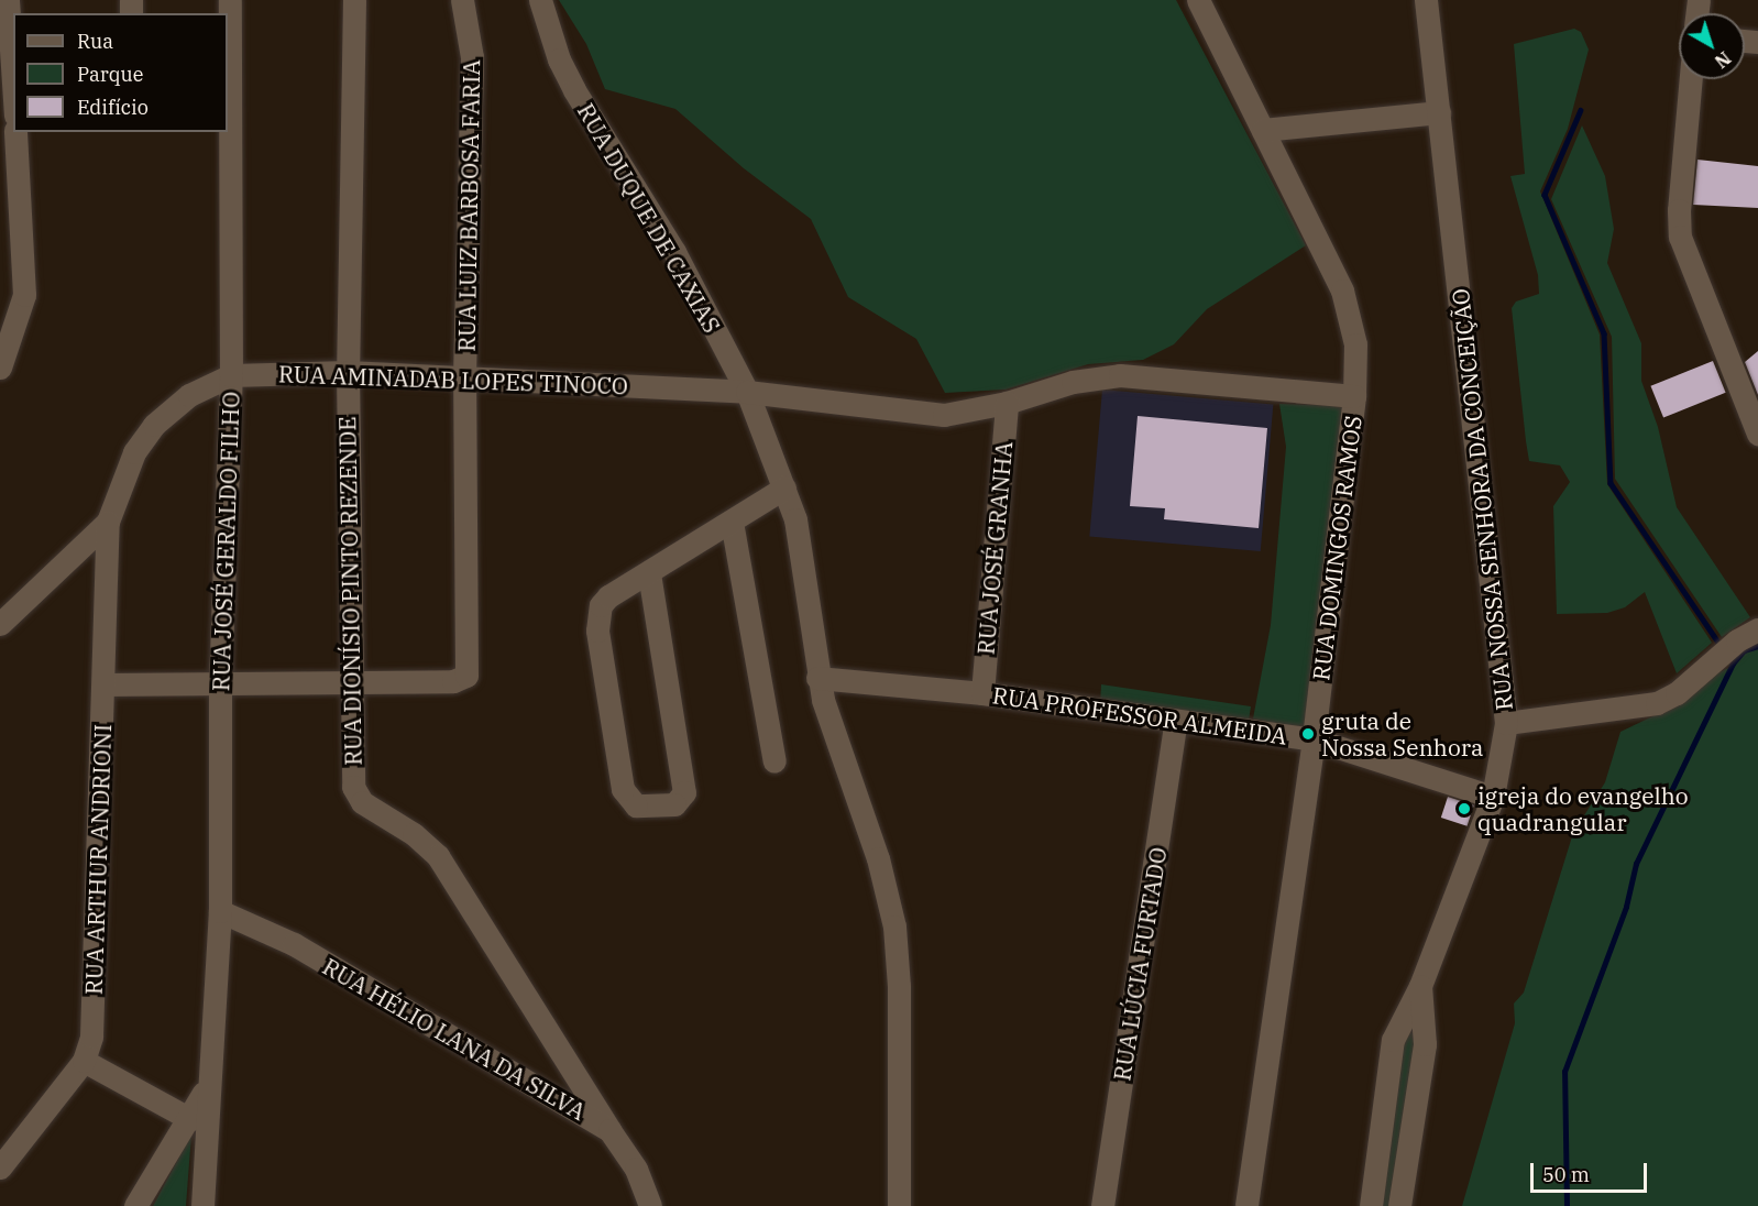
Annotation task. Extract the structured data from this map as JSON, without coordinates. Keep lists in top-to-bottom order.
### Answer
{
  "streets": {
    "street": [
      "RUA LUIZ BARBOSA FARIA",
      "RUA DUQUE DE CAXIAS",
      "RUA AMINADAB LOPES TINOCO",
      "RUA NOSSA SENHORA DA CONCEIÇÃO",
      "RUA JOSÉ GERALDO FILHO",
      "RUA JOSÉ GRANHA",
      "RUA DOMINGOS RAMOS",
      "RUA DIONÍSIO PINTO REZENDE",
      "RUA PROFESSOR ALMEIDA",
      "RUA ARTHUR ANDRIONI",
      "RUA LÚCIA FURTADO",
      "RUA HÉLIO LANA DA SILVA"
    ]
  },
  "crossings": [
    ["RUA LUIZ BARBOSA FARIA", "RUA AMINADAB LOPES TINOCO"],
    ["RUA LUIZ BARBOSA FARIA", "RUA DIONÍSIO PINTO REZENDE"],
    ["RUA DUQUE DE CAXIAS", "RUA AMINADAB LOPES TINOCO"],
    ["RUA DUQUE DE CAXIAS", "RUA PROFESSOR ALMEIDA"],
    ["RUA AMINADAB LOPES TINOCO", "RUA JOSÉ GERALDO FILHO"],
    ["RUA AMINADAB LOPES TINOCO", "RUA JOSÉ GRANHA"],
    ["RUA AMINADAB LOPES TINOCO", "RUA DOMINGOS RAMOS"],
    ["RUA AMINADAB LOPES TINOCO", "RUA DIONÍSIO PINTO REZENDE"],
    ["RUA AMINADAB LOPES TINOCO", "RUA ARTHUR ANDRIONI"],
    ["RUA NOSSA SENHORA DA CONCEIÇÃO", "RUA PROFESSOR ALMEIDA"],
    ["RUA JOSÉ GERALDO FILHO", "RUA HÉLIO LANA DA SILVA"],
    ["RUA JOSÉ GRANHA", "RUA PROFESSOR ALMEIDA"],
    ["RUA DOMINGOS RAMOS", "RUA PROFESSOR ALMEIDA"],
    ["RUA DIONÍSIO PINTO REZENDE", "RUA HÉLIO LANA DA SILVA"],
    ["RUA PROFESSOR ALMEIDA", "RUA LÚCIA FURTADO"]
  ],
  "places": ["gruta de Nossa Senhora", "igreja do evangelho quadrangular"],
  "legend": ["Rua", "Parque", "Edifício"],
  "scale_bar": "50 m",
  "north": "bottom right"
}
